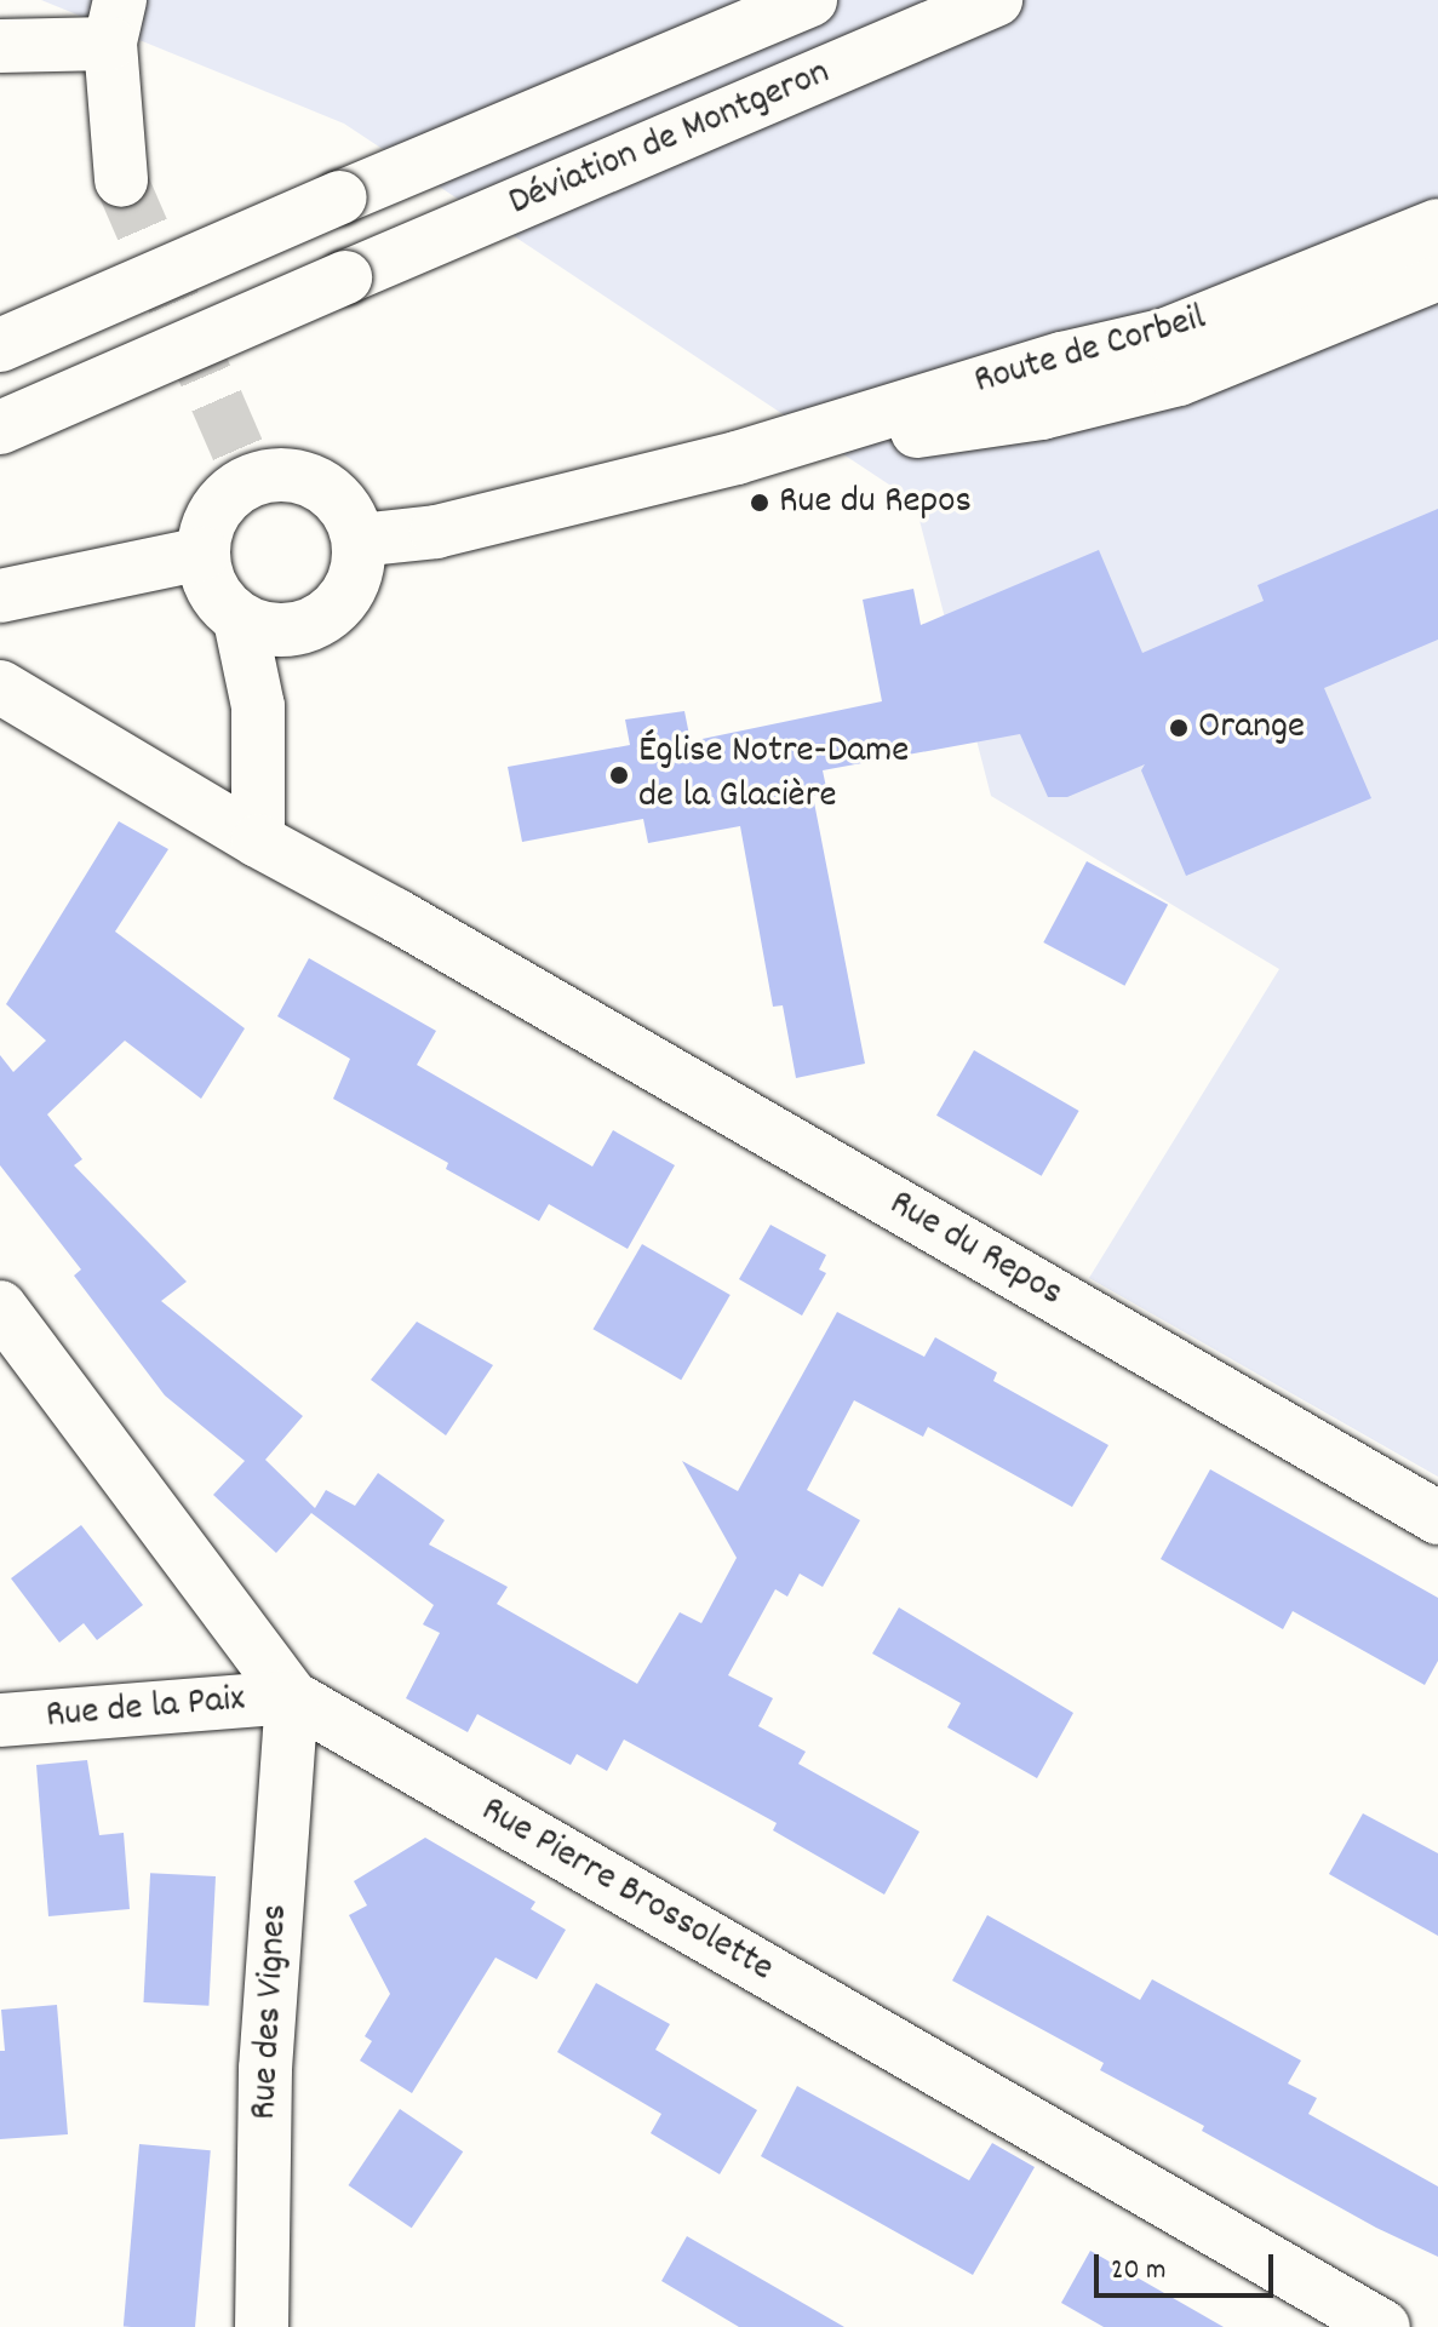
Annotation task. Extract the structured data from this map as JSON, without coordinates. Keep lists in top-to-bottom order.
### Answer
{
  "streets": {
    "street": [
      "Déviation de Montgeron",
      "Route de Corbeil",
      "Rue du Repos",
      "Rue de la Paix",
      "Rue Pierre Brossolette",
      "Rue des Vignes"
    ]
  },
  "crossings": [
    ["Rue de la Paix", "Rue Pierre Brossolette"],
    ["Rue de la Paix", "Rue des Vignes"],
    ["Rue Pierre Brossolette", "Rue des Vignes"]
  ],
  "places": ["Rue du Repos", "Orange", "Église Notre-Dame de la Glacière"],
  "scale_bar": "20 m"
}
